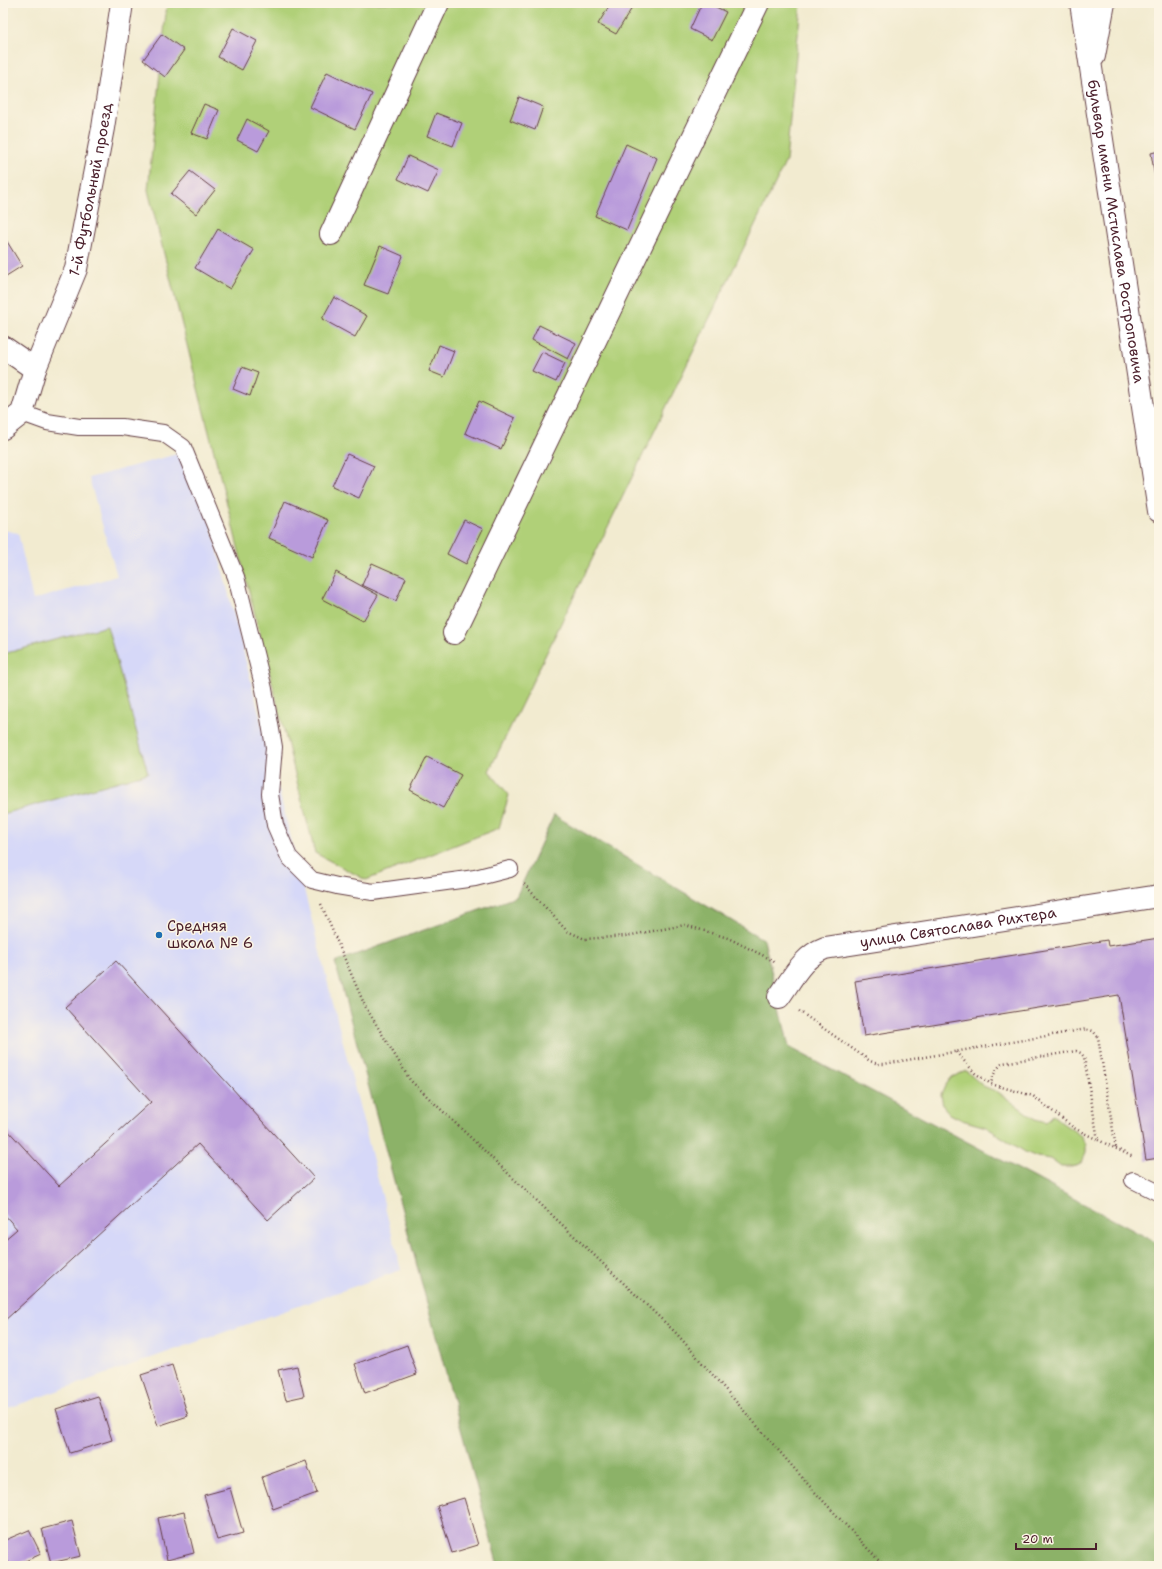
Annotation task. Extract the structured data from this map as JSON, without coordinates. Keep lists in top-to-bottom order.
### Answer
{
  "streets": {
    "street": ["1-й Футбольный проезд", "бульвар имени Мстислава Ростроповича", "улица Святослава Рихтера"]
  },
  "places": ["Средняя школа № 6"],
  "scale_bar": "20 m"
}
